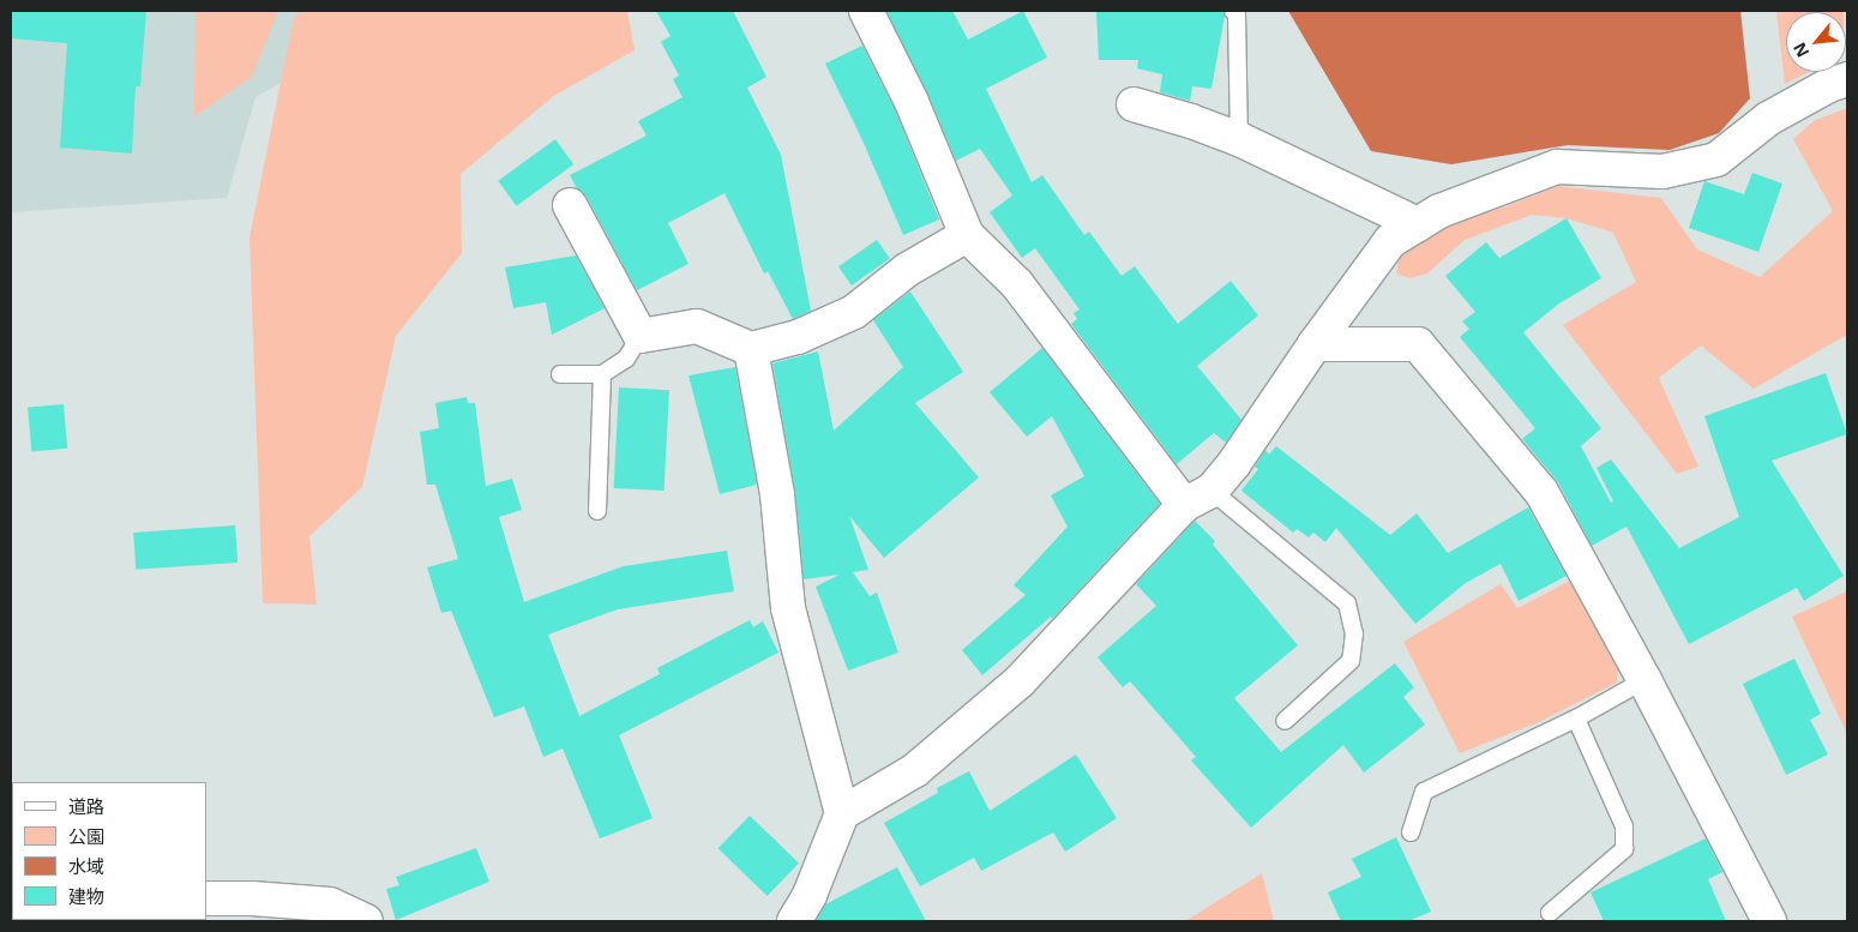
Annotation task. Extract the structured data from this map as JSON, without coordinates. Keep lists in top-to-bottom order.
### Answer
{
  "legend": [
    "道路",
    "公園",
    "水域",
    "建物"
  ],
  "north": "bottom left"
}
